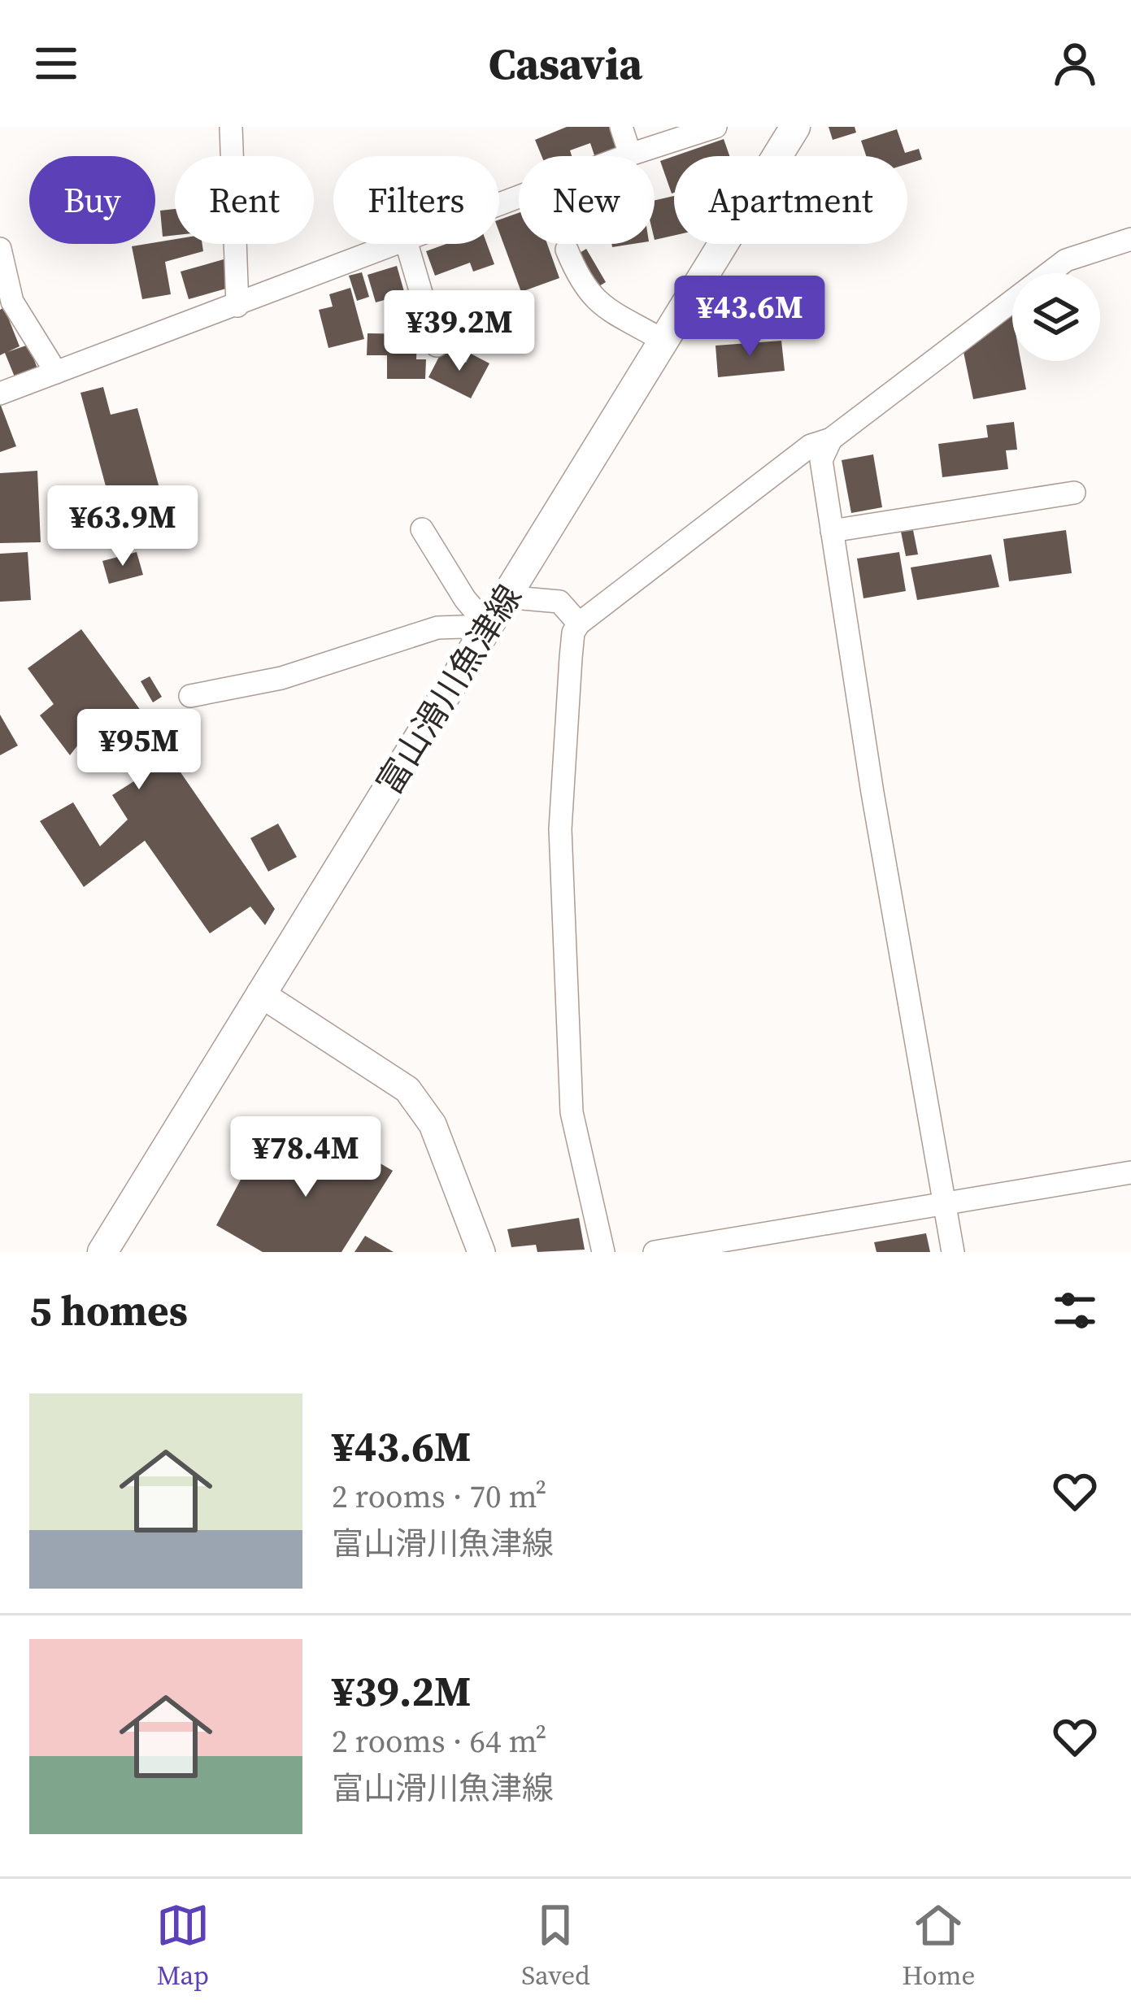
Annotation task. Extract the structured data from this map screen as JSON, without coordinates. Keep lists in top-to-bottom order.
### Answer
{
  "streets": {
    "main road": ["富山滑川魚津線"]
  },
  "page": {
    "header": "Casavia",
    "chip": [
      "Buy",
      "Rent",
      "Filters",
      "New",
      "Apartment"
    ],
    "price": [
      "¥43.6M",
      "¥39.2M",
      "¥63.9M",
      "¥95M",
      "¥78.4M"
    ],
    "heading": "5 homes",
    "list": [
      {
        "name": "¥43.6M",
        "note": "2 rooms · 70 m² · 富山滑川魚津線"
      },
      {
        "name": "¥39.2M",
        "note": "2 rooms · 64 m² · 富山滑川魚津線"
      }
    ],
    "tabs": ["Map", "Saved", "Home"]
  }
}
